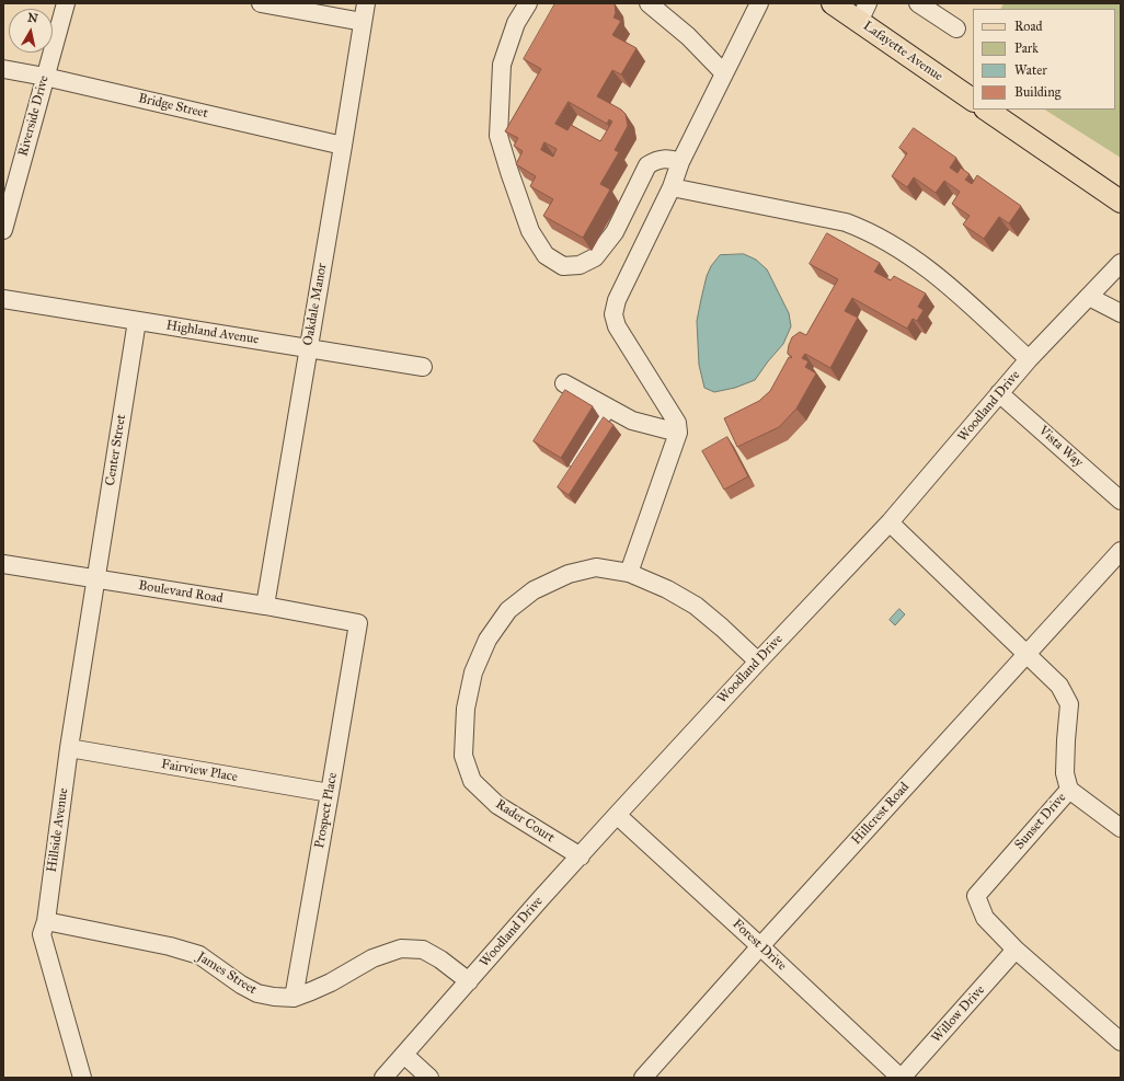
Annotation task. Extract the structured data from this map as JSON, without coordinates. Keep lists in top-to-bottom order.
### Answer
{
  "streets": {
    "main road": ["Lafayette Avenue"],
    "street": [
      "Bridge Street",
      "Riverside Drive",
      "Oakdale Manor",
      "Highland Avenue",
      "Woodland Drive",
      "Vista Way",
      "Center Street",
      "Boulevard Road",
      "Fairview Place",
      "Prospect Place",
      "Hillcrest Road",
      "Rader Court",
      "Sunset Drive",
      "Hillside Avenue",
      "Forest Drive",
      "James Street",
      "Willow Drive"
    ]
  },
  "crossings": [
    ["Bridge Street", "Riverside Drive"],
    ["Bridge Street", "Oakdale Manor"],
    ["Oakdale Manor", "Highland Avenue"],
    ["Oakdale Manor", "Boulevard Road"],
    ["Highland Avenue", "Center Street"],
    ["Woodland Drive", "Vista Way"],
    ["Woodland Drive", "Rader Court"],
    ["Woodland Drive", "Sunset Drive"],
    ["Woodland Drive", "Forest Drive"],
    ["Woodland Drive", "James Street"],
    ["Center Street", "Boulevard Road"],
    ["Center Street", "Hillside Avenue"],
    ["Boulevard Road", "Prospect Place"],
    ["Boulevard Road", "Hillside Avenue"],
    ["Fairview Place", "Prospect Place"],
    ["Fairview Place", "Hillside Avenue"],
    ["Prospect Place", "James Street"],
    ["Hillcrest Road", "Sunset Drive"],
    ["Hillcrest Road", "Forest Drive"],
    ["Sunset Drive", "Willow Drive"],
    ["Hillside Avenue", "James Street"],
    ["Forest Drive", "Willow Drive"]
  ],
  "legend": [
    "Road",
    "Park",
    "Water",
    "Building"
  ],
  "north": "top"
}
